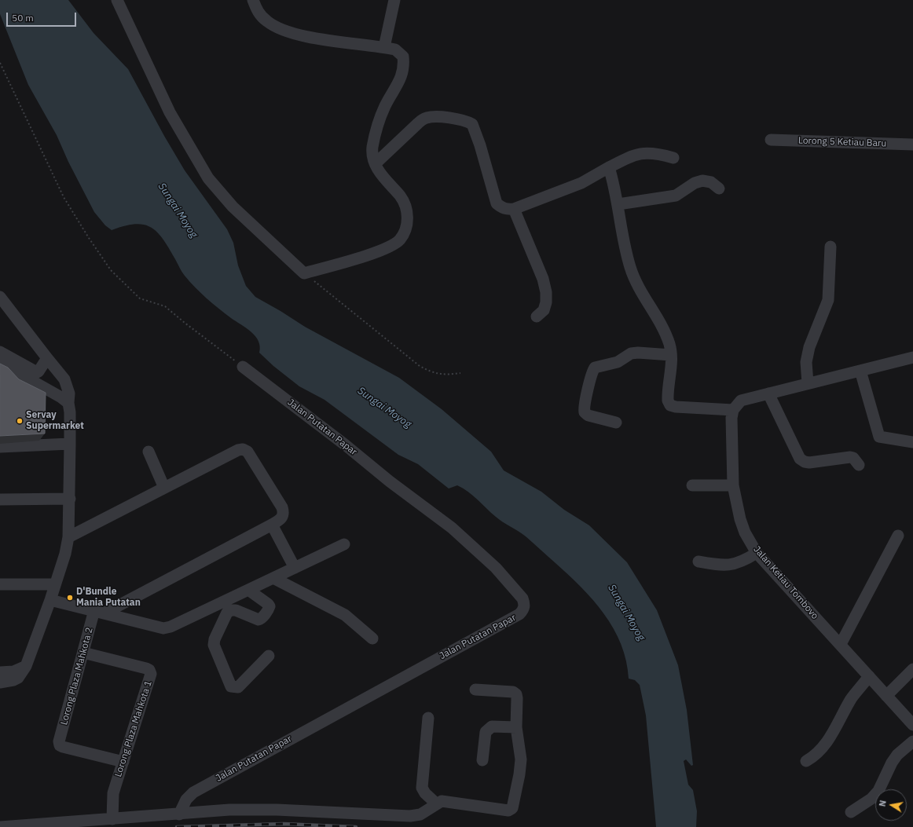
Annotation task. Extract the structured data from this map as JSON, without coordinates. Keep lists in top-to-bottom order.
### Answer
{
  "streets": {
    "street": [
      "Lorong 5 Ketiau Baru",
      "Jalan Putatan Papar",
      "Jalan Ketiau Tombovo",
      "Lorong Plaza Mahkota 2",
      "Lorong Plaza Mahkota 1"
    ]
  },
  "crossings": [
    ["Lorong Plaza Mahkota 2", "Lorong Plaza Mahkota 1"]
  ],
  "water": ["Sungai Moyog"],
  "places": ["Servay Supermarket", "D'Bundle Mania Putatan"],
  "scale_bar": "50 m",
  "north": "left"
}
